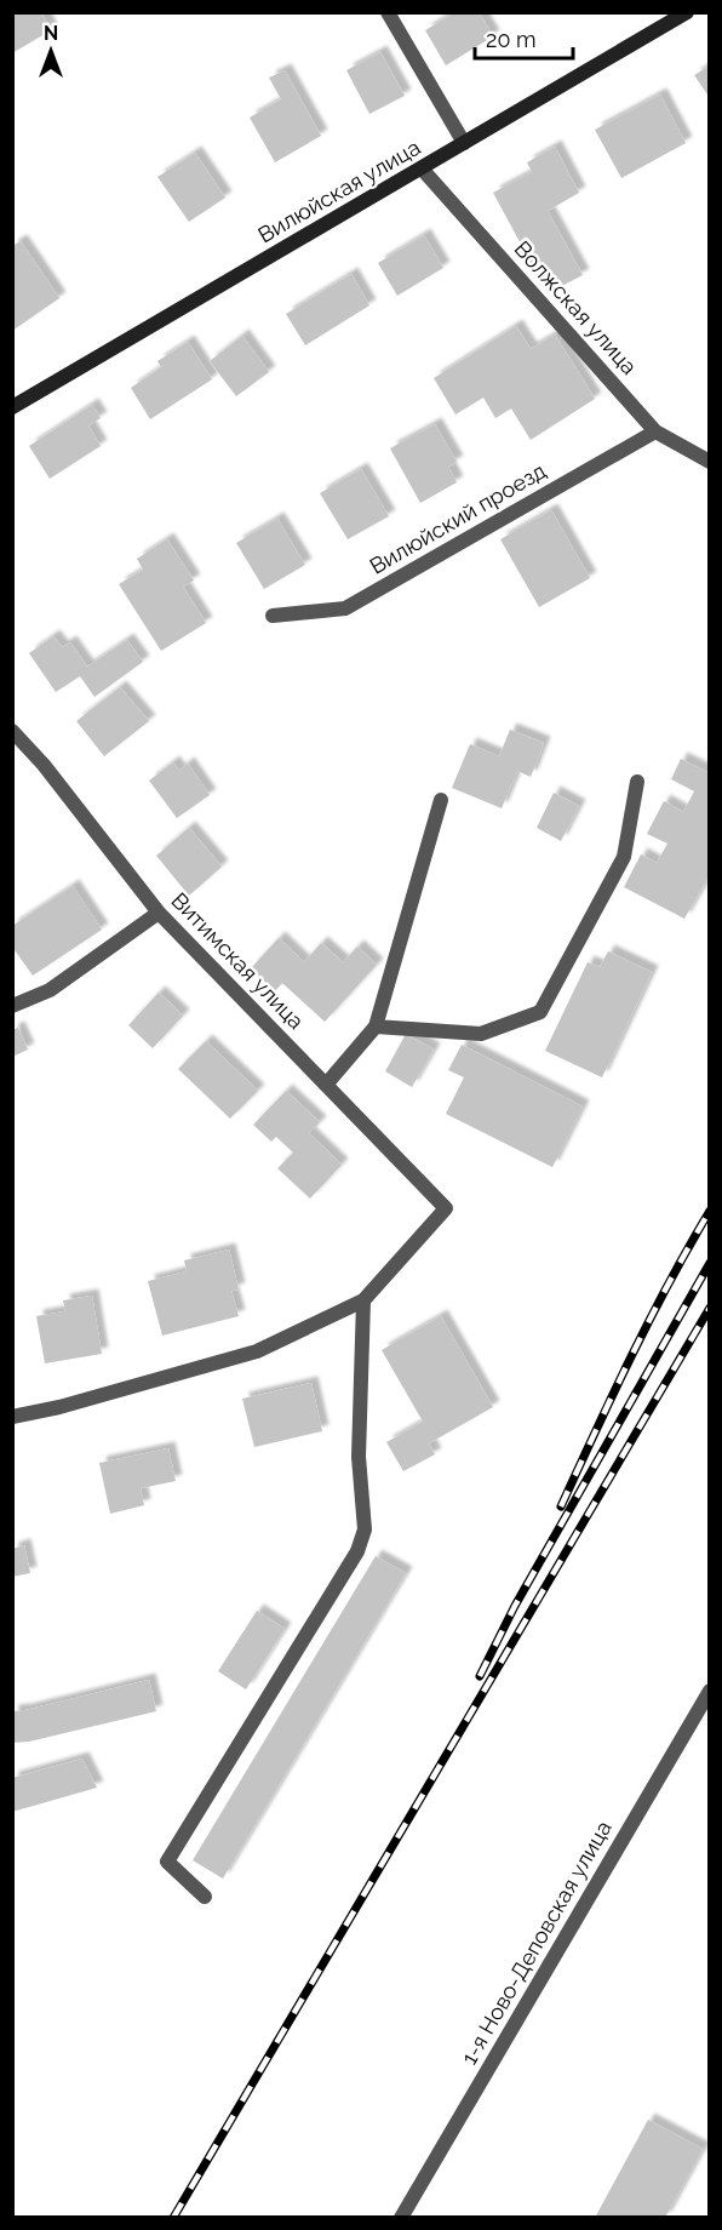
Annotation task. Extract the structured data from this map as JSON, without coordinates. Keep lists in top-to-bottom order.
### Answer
{
  "streets": {
    "street": [
      "Вилюйская улица",
      "Волжская улица",
      "Вилюйский проезд",
      "Витимская улица",
      "1-я Ново-Деповская улица"
    ]
  },
  "crossings": [
    ["Вилюйская улица", "Волжская улица"],
    ["Волжская улица", "Вилюйский проезд"]
  ],
  "scale_bar": "20 m",
  "north": "top"
}
